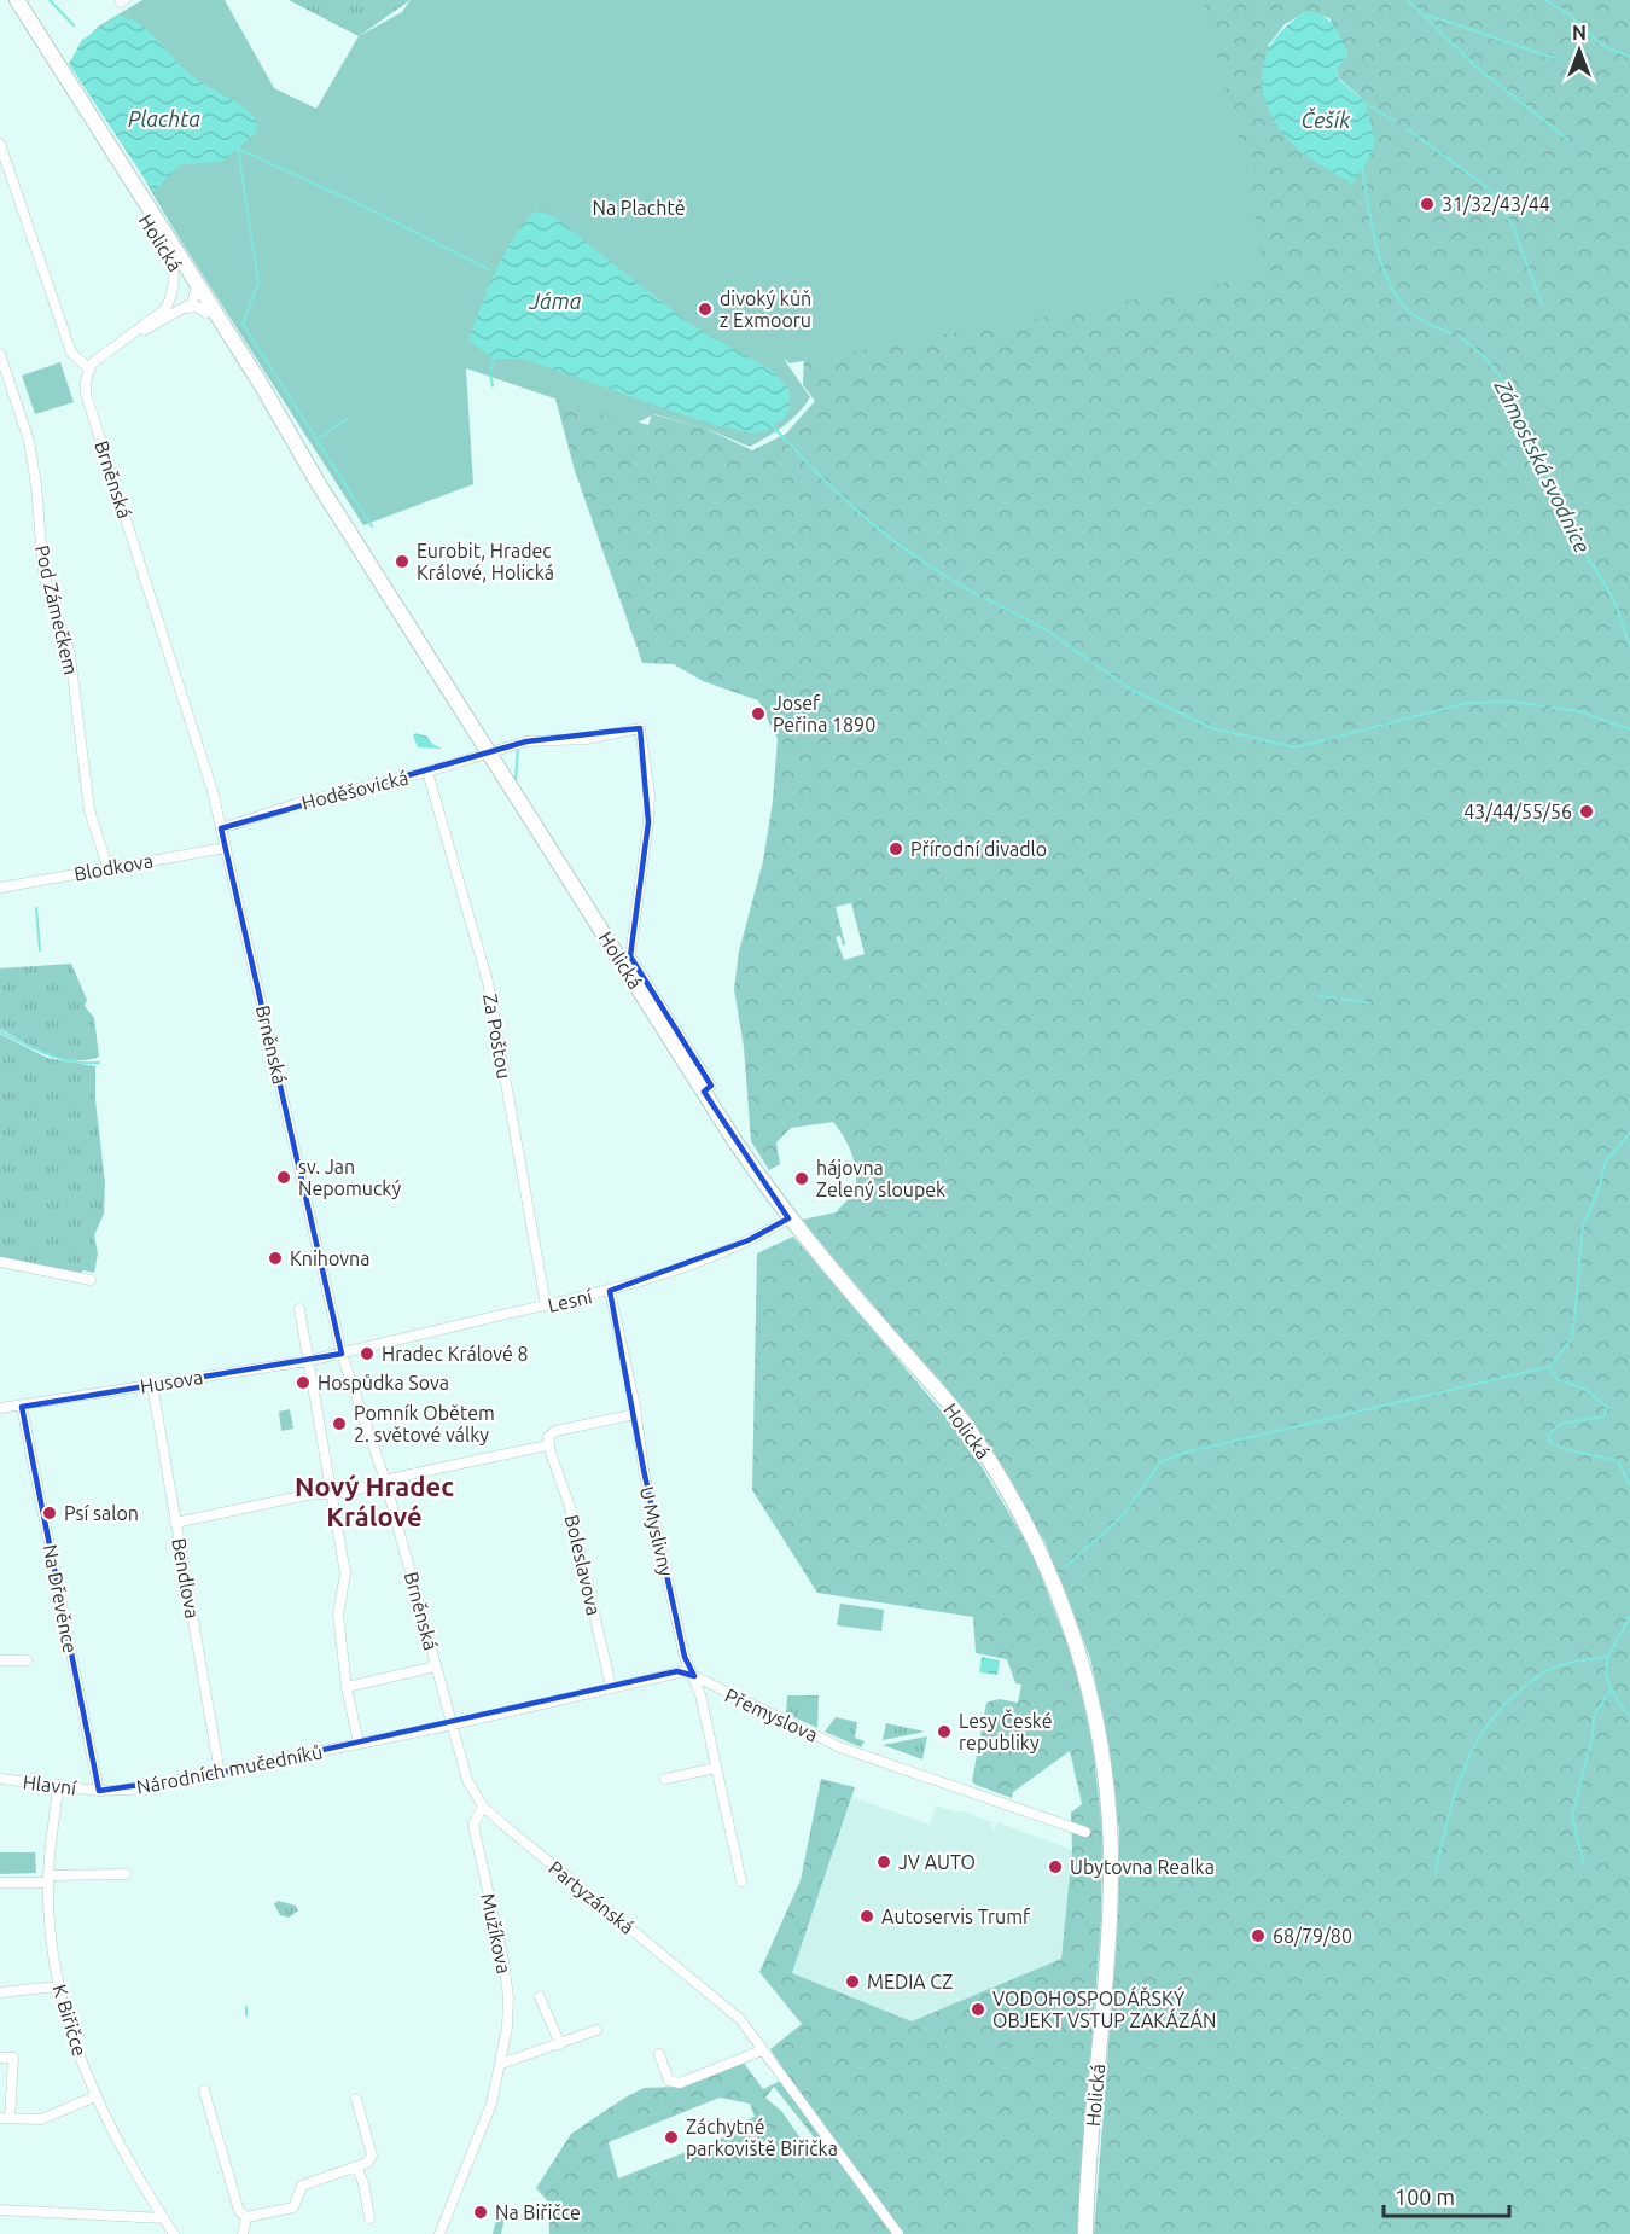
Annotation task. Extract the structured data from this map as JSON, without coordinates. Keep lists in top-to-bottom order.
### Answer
{
  "streets": {
    "main road": ["Holická"],
    "street": [
      "Brněnská",
      "Pod Zámečkem",
      "Hoděšovická",
      "Blodkova",
      "Za Poštou",
      "Lesní",
      "Husova",
      "U Myslivny",
      "Boleslavova",
      "Bendlova",
      "Na Dřevěnce",
      "Přemyslova",
      "Národních mučedníků",
      "Hlavní",
      "Partyzánská",
      "Mužíkova",
      "K Biřičce"
    ]
  },
  "crossings": [
    ["Holická", "Hoděšovická"],
    ["Holická", "Lesní"],
    ["Brněnská", "Hoděšovická"],
    ["Brněnská", "Blodkova"],
    ["Brněnská", "Lesní"],
    ["Brněnská", "Husova"],
    ["Brněnská", "Přemyslova"],
    ["Brněnská", "Národních mučedníků"],
    ["Brněnská", "Partyzánská"],
    ["Pod Zámečkem", "Blodkova"],
    ["Hoděšovická", "Za Poštou"],
    ["Za Poštou", "Lesní"],
    ["Lesní", "Husova"],
    ["Lesní", "U Myslivny"],
    ["Husova", "Bendlova"],
    ["Husova", "Na Dřevěnce"],
    ["U Myslivny", "Přemyslova"],
    ["Boleslavova", "Přemyslova"],
    ["Bendlova", "Národních mučedníků"],
    ["Na Dřevěnce", "Národních mučedníků"],
    ["Na Dřevěnce", "Hlavní"],
    ["Přemyslova", "Národních mučedníků"],
    ["Přemyslova", "Partyzánská"],
    ["Národních mučedníků", "Hlavní"],
    ["Národních mučedníků", "Partyzánská"],
    ["Hlavní", "K Biřičce"],
    ["Partyzánská", "Mužíkova"]
  ],
  "districts": ["Nový Hradec Králové"],
  "water": [
    "Plachta",
    "Češík",
    "Jáma",
    "Zámostská svodnice"
  ],
  "parks": ["Na Plachtě"],
  "places": [
    "31/32/43/44",
    "divoký kůň z Exmooru",
    "Eurobit, Hradec Králové, Holická",
    "Josef Peřina 1890",
    "43/44/55/56",
    "Přírodní divadlo",
    "sv. Jan Nepomucký",
    "hájovna Zelený sloupek",
    "Knihovna",
    "Hradec Králové 8",
    "Hospůdka Sova",
    "Pomník Obětem 2. světové války",
    "Psí salon",
    "Lesy České republiky",
    "JV AUTO",
    "Ubytovna Realka",
    "Autoservis Trumf",
    "68/79/80",
    "MEDIA CZ",
    "VODOHOSPODÁŘSKÝ OBJEKT VSTUP ZAKÁZÁN",
    "Záchytné parkoviště Biřička",
    "Na Biřičce"
  ],
  "scale_bar": "100 m",
  "north": "top"
}
